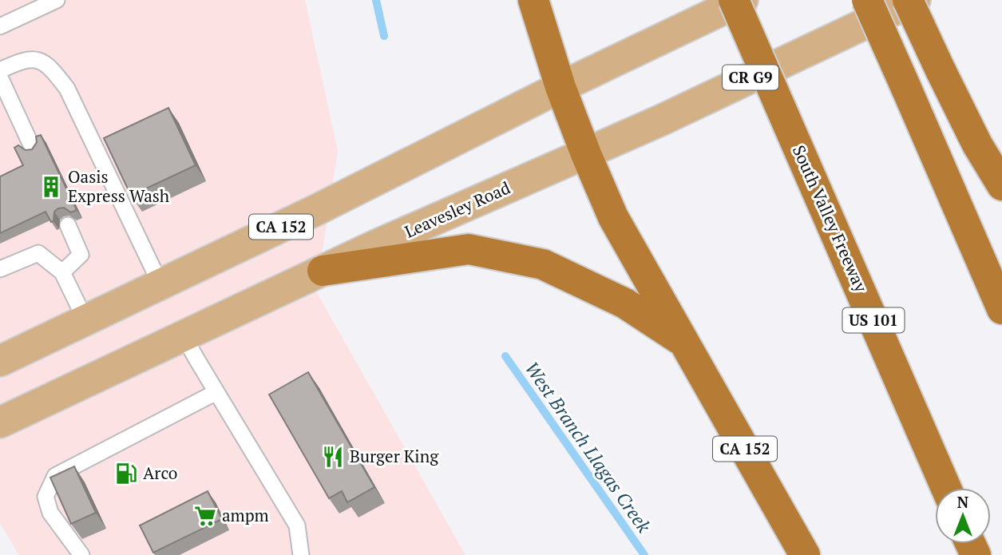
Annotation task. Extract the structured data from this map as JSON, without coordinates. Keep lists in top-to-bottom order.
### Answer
{
  "streets": {
    "highway": ["South Valley Freeway", "CA 152", "US 101"],
    "main road": ["CR G9", "Leavesley Road"]
  },
  "crossings": [
    ["Leavesley Road", "CA 152"]
  ],
  "water": ["West Branch Llagas Creek"],
  "places": {
    "building": ["Oasis Express Wash"],
    "restaurant": ["Burger King"],
    "fuel station": ["Arco"],
    "supermarket": ["ampm"]
  },
  "north": "top"
}
